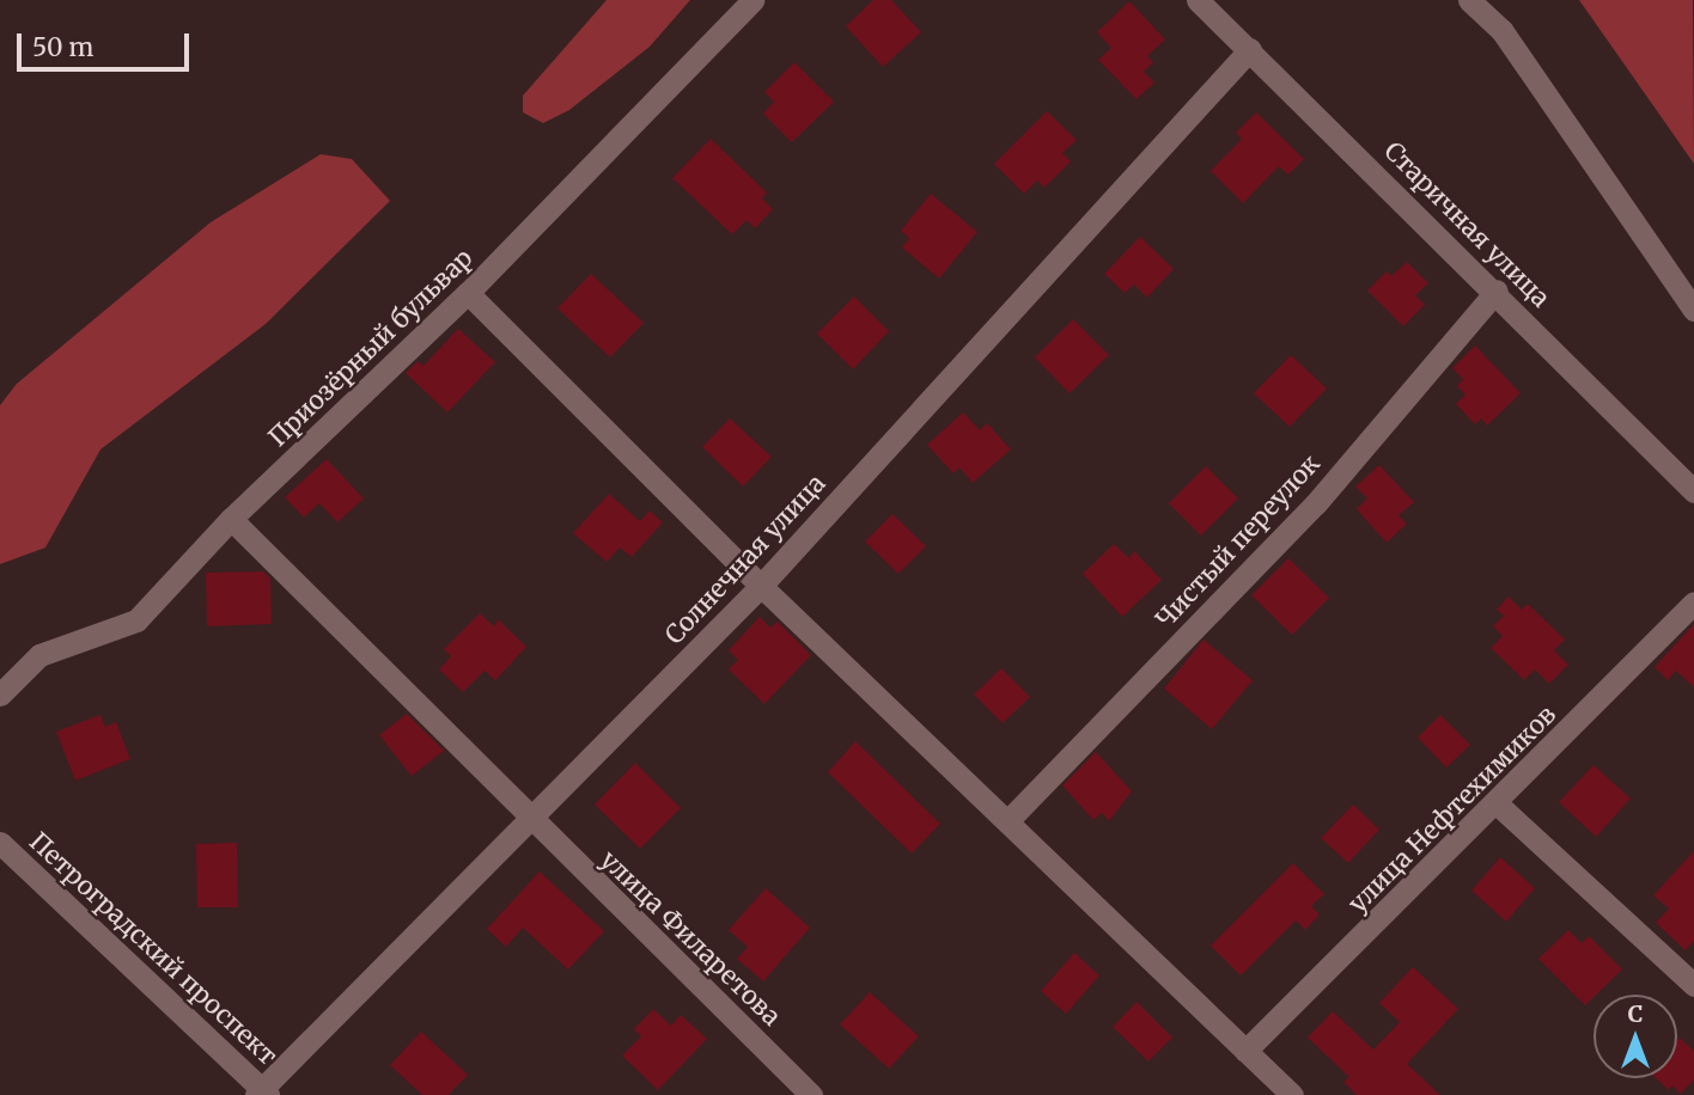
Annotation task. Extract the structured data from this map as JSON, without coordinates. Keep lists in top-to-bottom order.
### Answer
{
  "streets": {
    "street": [
      "Старичная улица",
      "Приозёрный бульвар",
      "Чистый переулок",
      "Солнечная улица",
      "улица Нефтехимиков",
      "улица Филаретова",
      "Петроградский проспект"
    ]
  },
  "crossings": [
    ["Старичная улица", "Чистый переулок"],
    ["Старичная улица", "Солнечная улица"],
    ["Приозёрный бульвар", "улица Филаретова"],
    ["Солнечная улица", "улица Филаретова"],
    ["Солнечная улица", "Петроградский проспект"]
  ],
  "scale_bar": "50 m",
  "north": "top"
}
